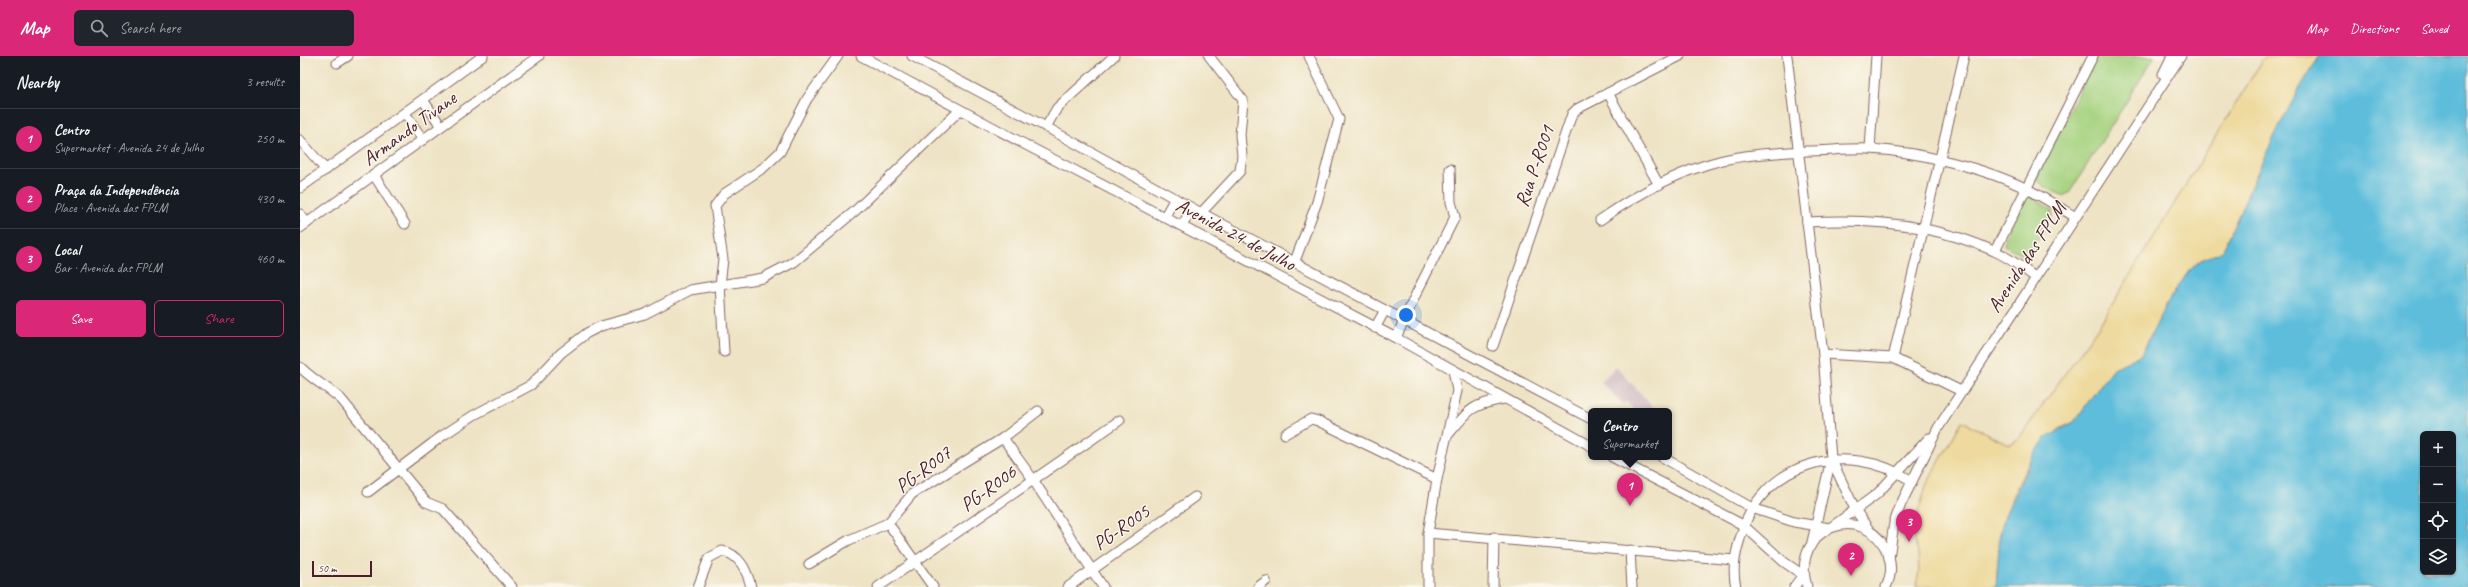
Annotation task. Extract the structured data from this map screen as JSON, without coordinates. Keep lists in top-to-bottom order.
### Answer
{
  "streets": {
    "street": [
      "Armando Tivane",
      "Rua P-R001",
      "Avenida 24 de Julho",
      "Avenida das FPLM",
      "PG-R007",
      "PG-R006",
      "PG-R005"
    ]
  },
  "scale_bar": "50 m",
  "page": {
    "header": "Map",
    "search": "Search here",
    "nav": ["Map", "Directions", "Saved"],
    "heading": ["Nearby", "3 results"],
    "list": [
      {
        "mark": "1",
        "name": "Centro",
        "note": "Supermarket · Avenida 24 de Julho",
        "value": "250 m"
      },
      {
        "mark": "2",
        "name": "Praça da Independência",
        "note": "Place · Avenida das FPLM",
        "value": "430 m"
      },
      {
        "mark": "3",
        "name": "Local",
        "note": "Bar · Avenida das FPLM",
        "value": "460 m"
      }
    ],
    "buttons": ["Save", "Share"],
    "popup": ["Centro", "Supermarket"],
    "map_buttons": ["+", "−"],
    "pins": ["1", "3", "2"],
    "scale": "50 m"
  }
}
